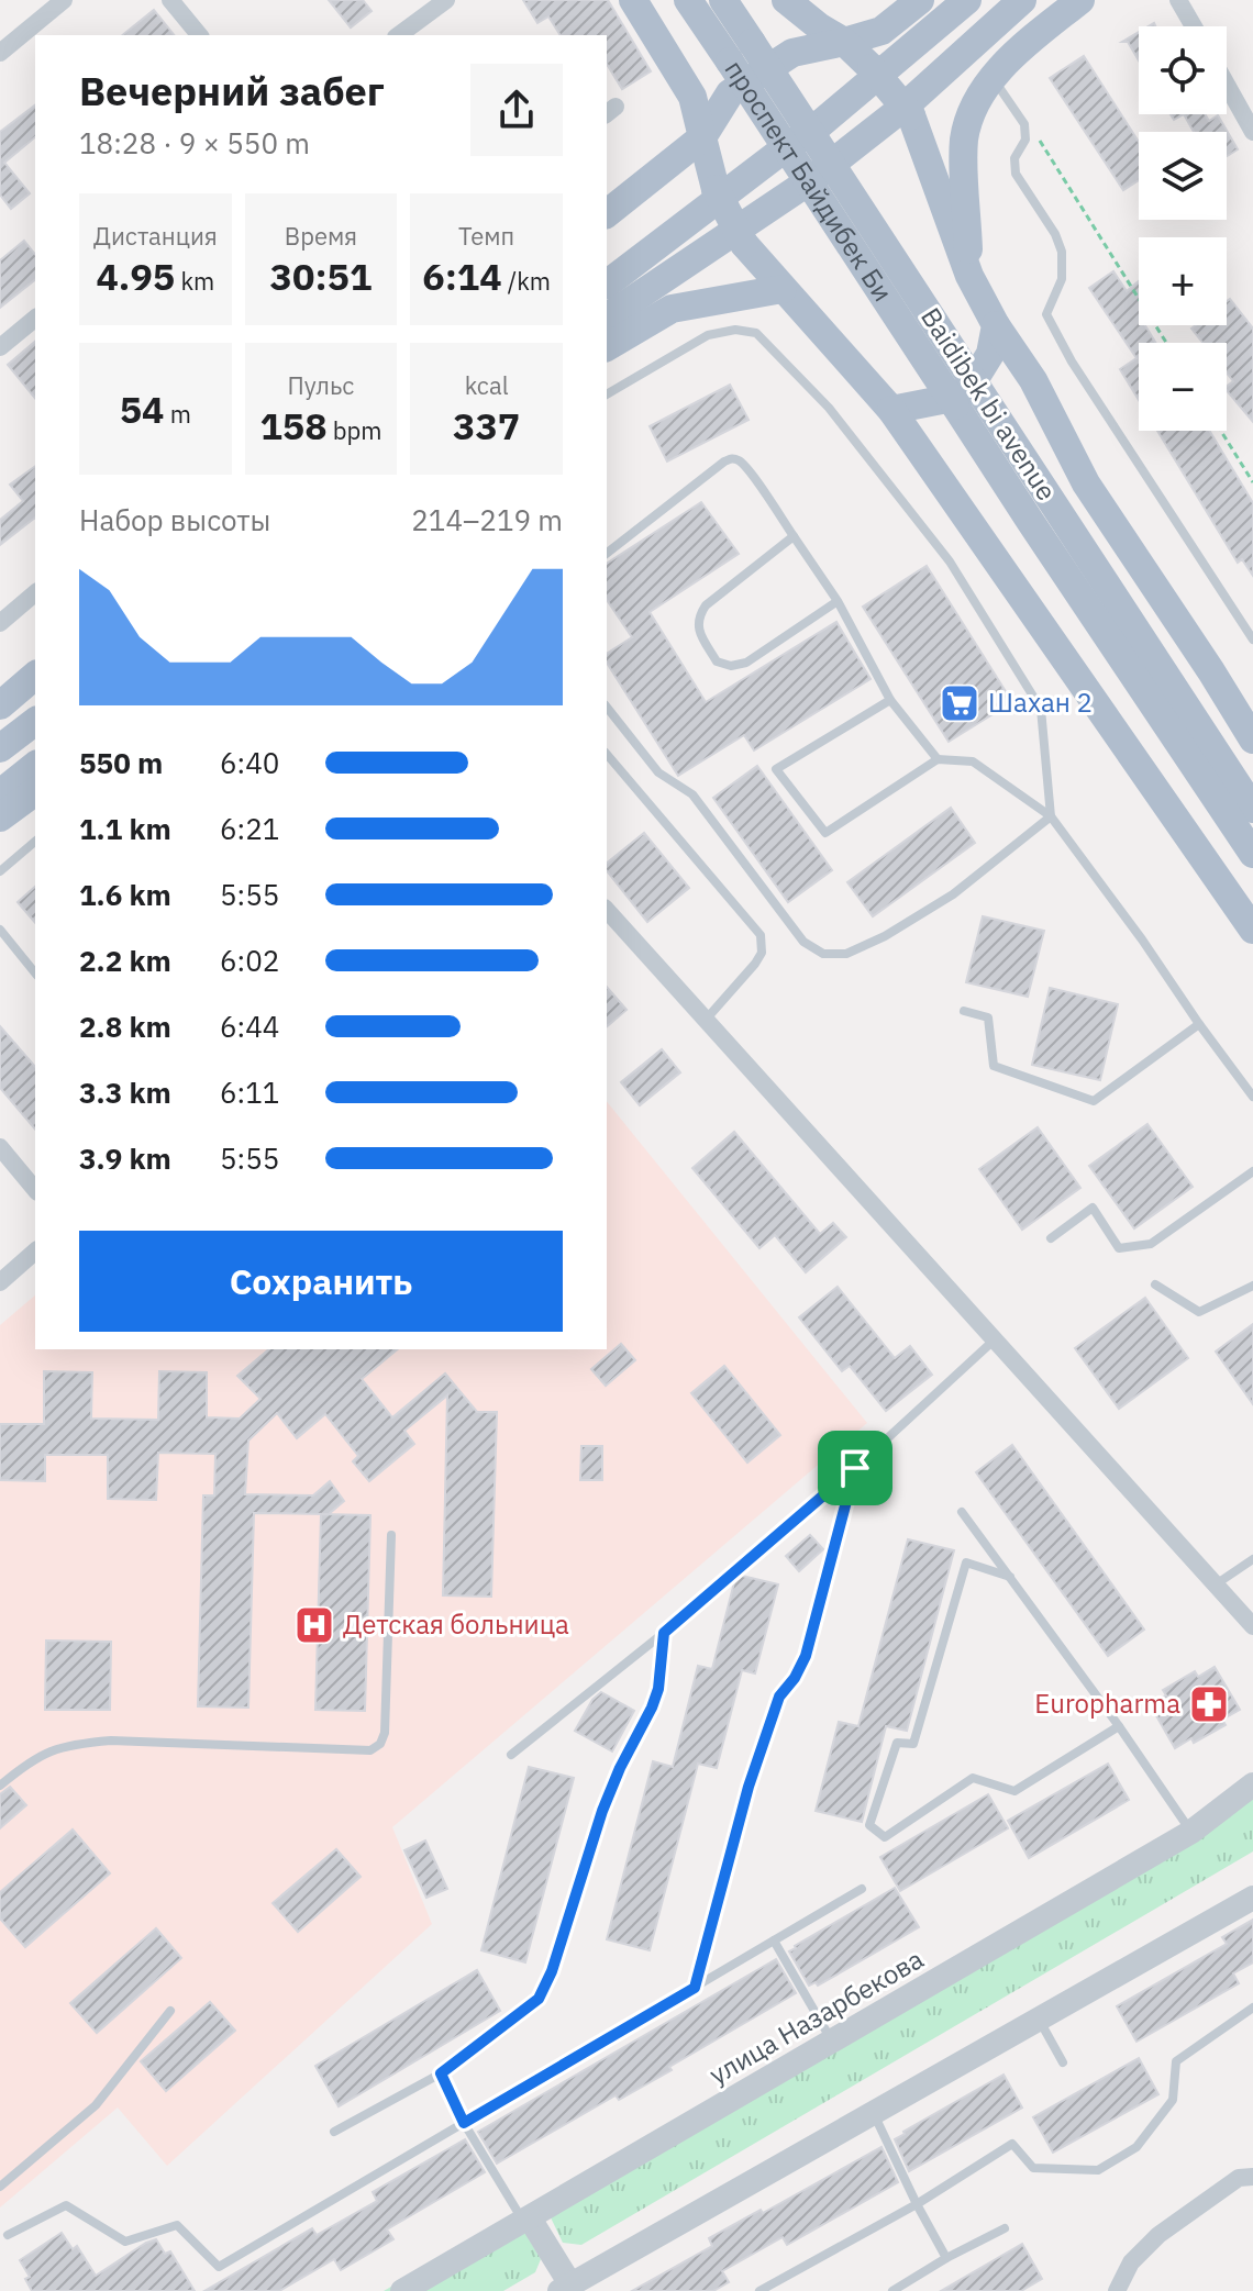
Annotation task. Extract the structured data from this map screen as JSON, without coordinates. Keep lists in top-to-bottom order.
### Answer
{
  "streets": {
    "main road": ["проспект Байдибек Би", "Baidibek bi avenue"],
    "street": ["улица Назарбекова"]
  },
  "crossings": [
    ["проспект Байдибек Би", "Baidibek bi avenue"]
  ],
  "places": {
    "supermarket": ["Шахан 2"],
    "hospital": ["Детская больница"],
    "pharmacy": ["Europharma"]
  },
  "page": {
    "map_buttons": ["+", "−"],
    "heading": ["Вечерний забег", "18:28 · 9 × 550 m"],
    "stats": [
      ["Дистанция", "4.95 km"],
      ["Время", "30:51"],
      ["Темп", "6:14 /km"],
      ["54 m"],
      ["Пульс", "158 bpm"],
      ["kcal", "337"]
    ],
    "chart": ["Набор высоты", "214–219 m"],
    "list": [
      {
        "name": "550 m",
        "note": "6:40"
      },
      {
        "name": "1.1 km",
        "note": "6:21"
      },
      {
        "name": "1.6 km",
        "note": "5:55"
      },
      {
        "name": "2.2 km",
        "note": "6:02"
      },
      {
        "name": "2.8 km",
        "note": "6:44"
      },
      {
        "name": "3.3 km",
        "note": "6:11"
      },
      {
        "name": "3.9 km",
        "note": "5:55"
      }
    ],
    "buttons": "Сохранить"
  }
}
